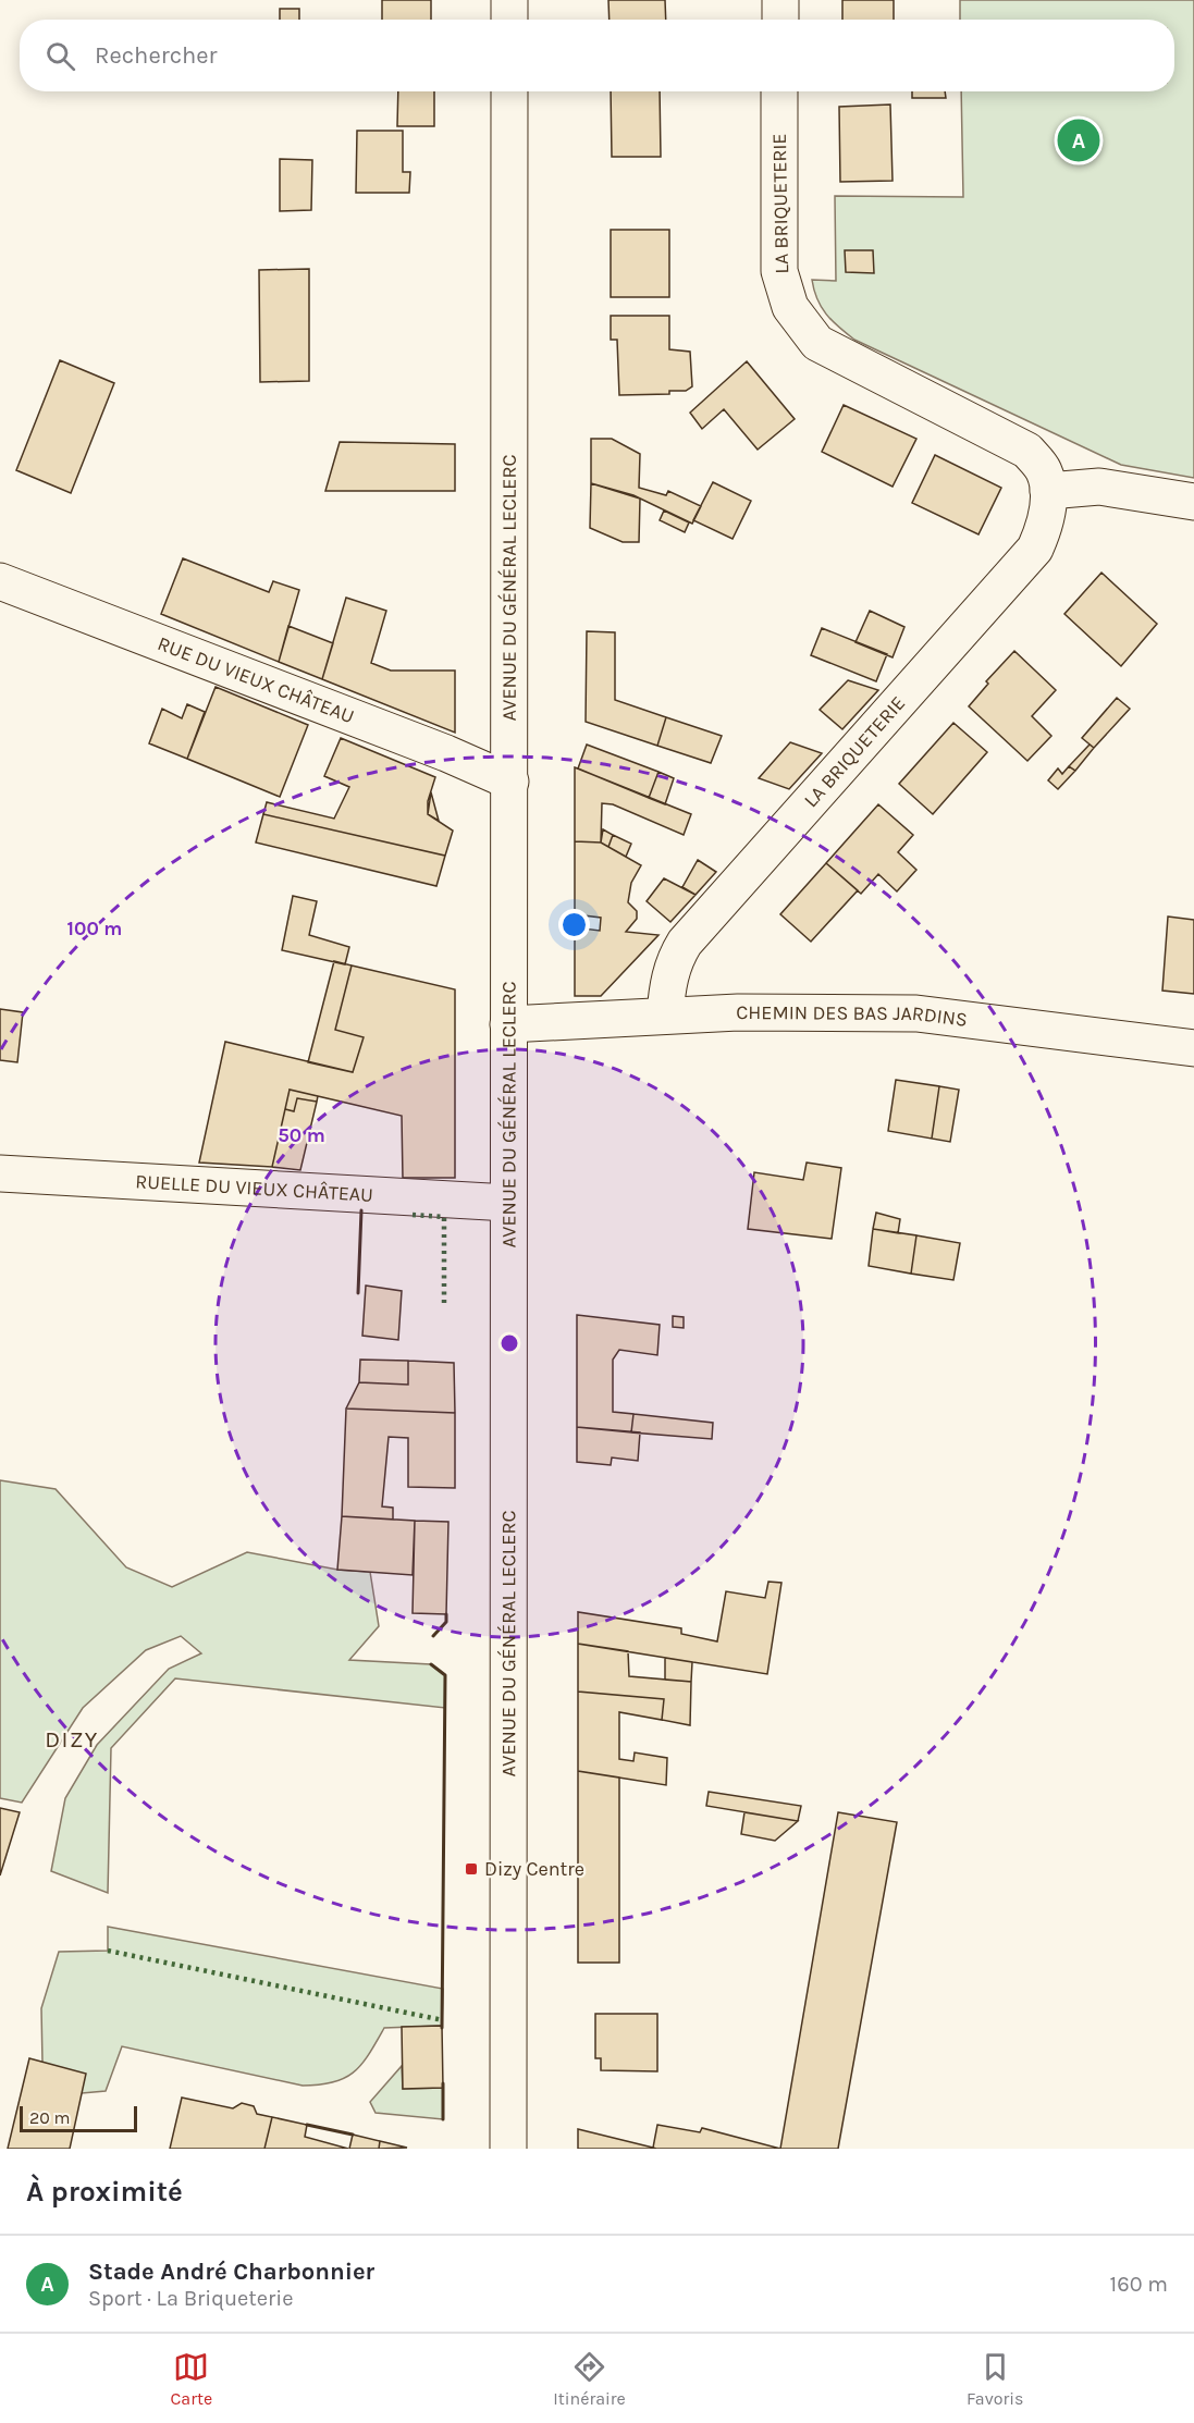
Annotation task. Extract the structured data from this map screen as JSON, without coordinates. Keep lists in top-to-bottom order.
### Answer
{
  "streets": {
    "street": [
      "LA BRIQUETERIE",
      "AVENUE DU GÉNÉRAL LECLERC",
      "RUE DU VIEUX CHÂTEAU",
      "CHEMIN DES BAS JARDINS",
      "RUELLE DU VIEUX CHÂTEAU"
    ]
  },
  "crossings": [
    ["LA BRIQUETERIE", "CHEMIN DES BAS JARDINS"],
    ["AVENUE DU GÉNÉRAL LECLERC", "RUE DU VIEUX CHÂTEAU"],
    ["AVENUE DU GÉNÉRAL LECLERC", "CHEMIN DES BAS JARDINS"],
    ["AVENUE DU GÉNÉRAL LECLERC", "RUELLE DU VIEUX CHÂTEAU"]
  ],
  "districts": ["DIZY"],
  "places": {
    "transit": ["Dizy Centre"]
  },
  "scale_bar": "20 m",
  "page": {
    "search": "Rechercher",
    "pins": "A",
    "scale": "20 m",
    "heading": "À proximité",
    "list": [
      {
        "mark": "A",
        "name": "Stade André Charbonnier",
        "note": "Sport · La Briqueterie",
        "value": "160 m"
      }
    ],
    "nav": ["Carte", "Itinéraire", "Favoris"]
  },
  "rings": ["100 m", "50 m"]
}
